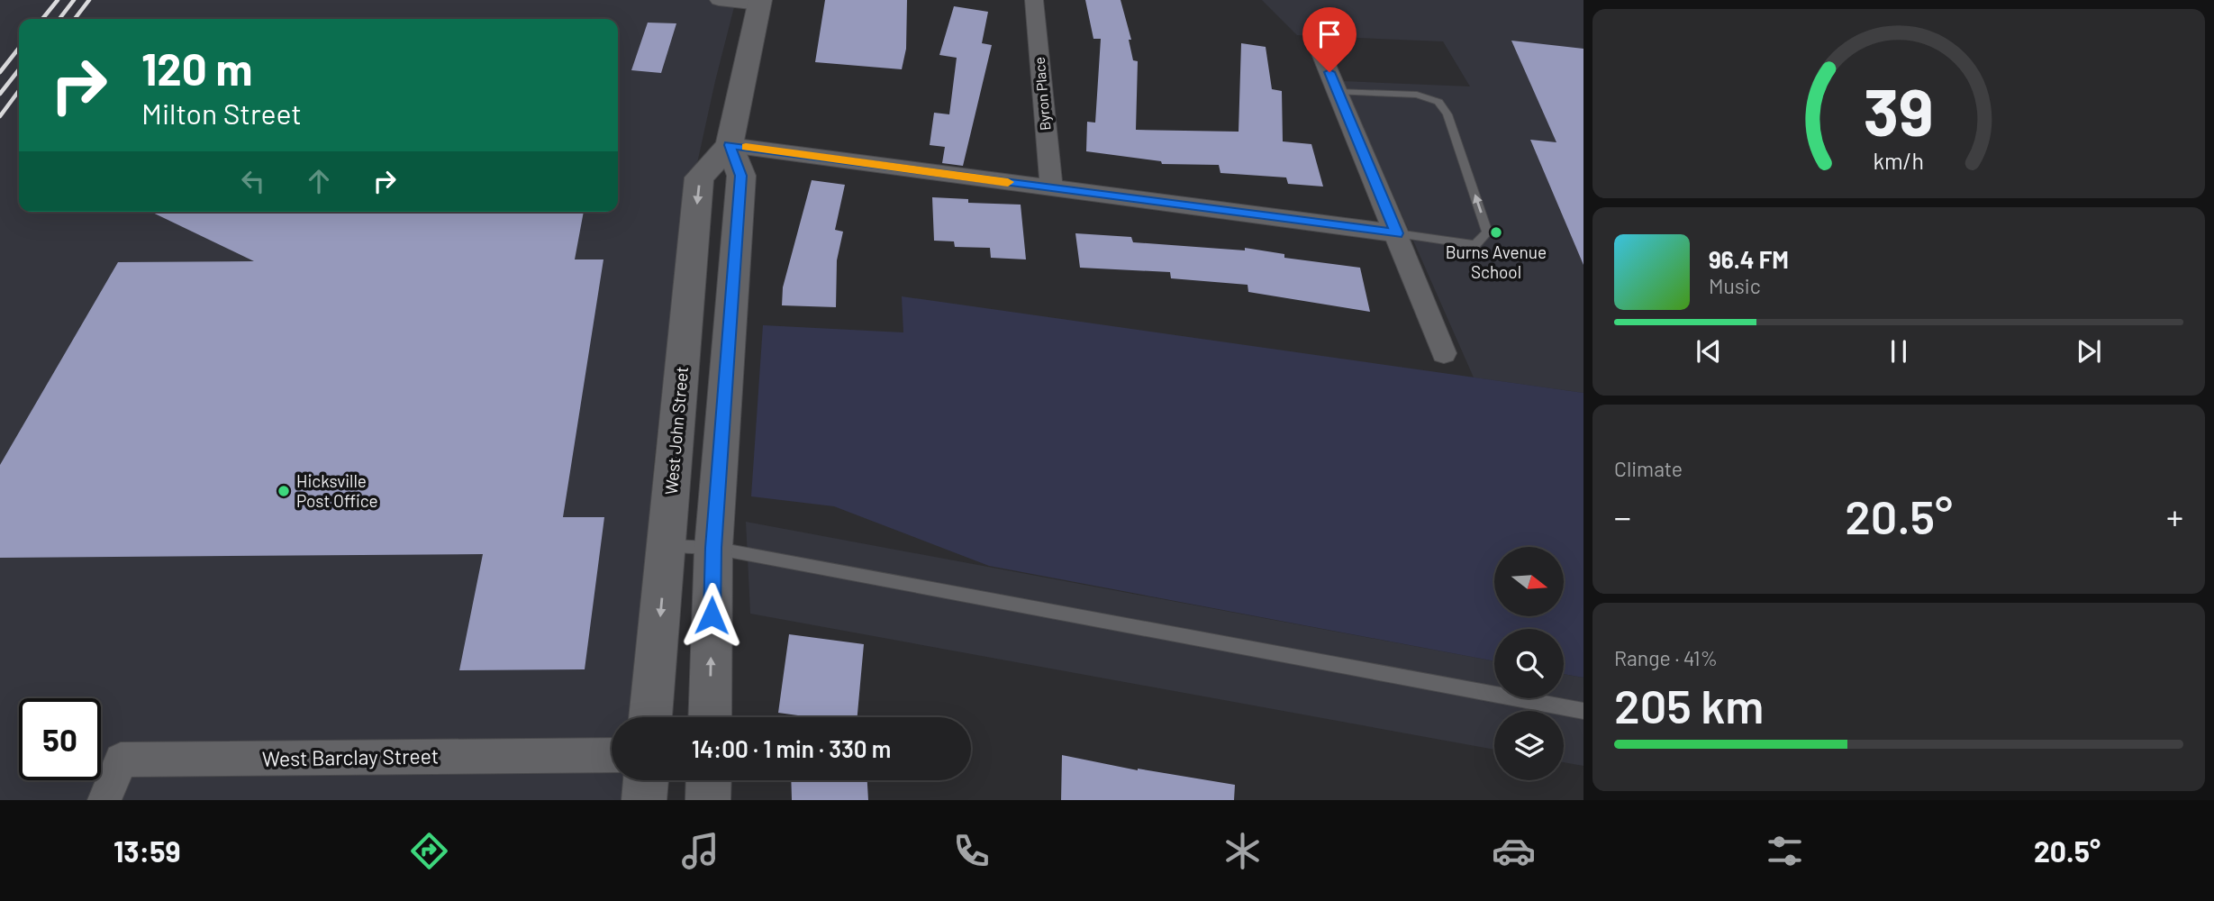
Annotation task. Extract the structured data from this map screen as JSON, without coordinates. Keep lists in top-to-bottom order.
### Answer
{
  "streets": {
    "main road": ["West John Street"],
    "street": ["Byron Place", "West Barclay Street"]
  },
  "places": ["Burns Avenue School", "Hicksville Post Office"],
  "north": "right",
  "page": {
    "turn": ["120 m", "Milton Street"],
    "song": ["96.4 FM", "Music"],
    "tile": [
      "Climate",
      ["Range · 41%", "205 km"]
    ],
    "heat": ["−", "20.5°", "+"],
    "limit": "50",
    "trip": "14:00 · 1 min · 330 m",
    "tabs": ["13:59", "20.5°"],
    "gauge": ["39", "km/h"]
  }
}
